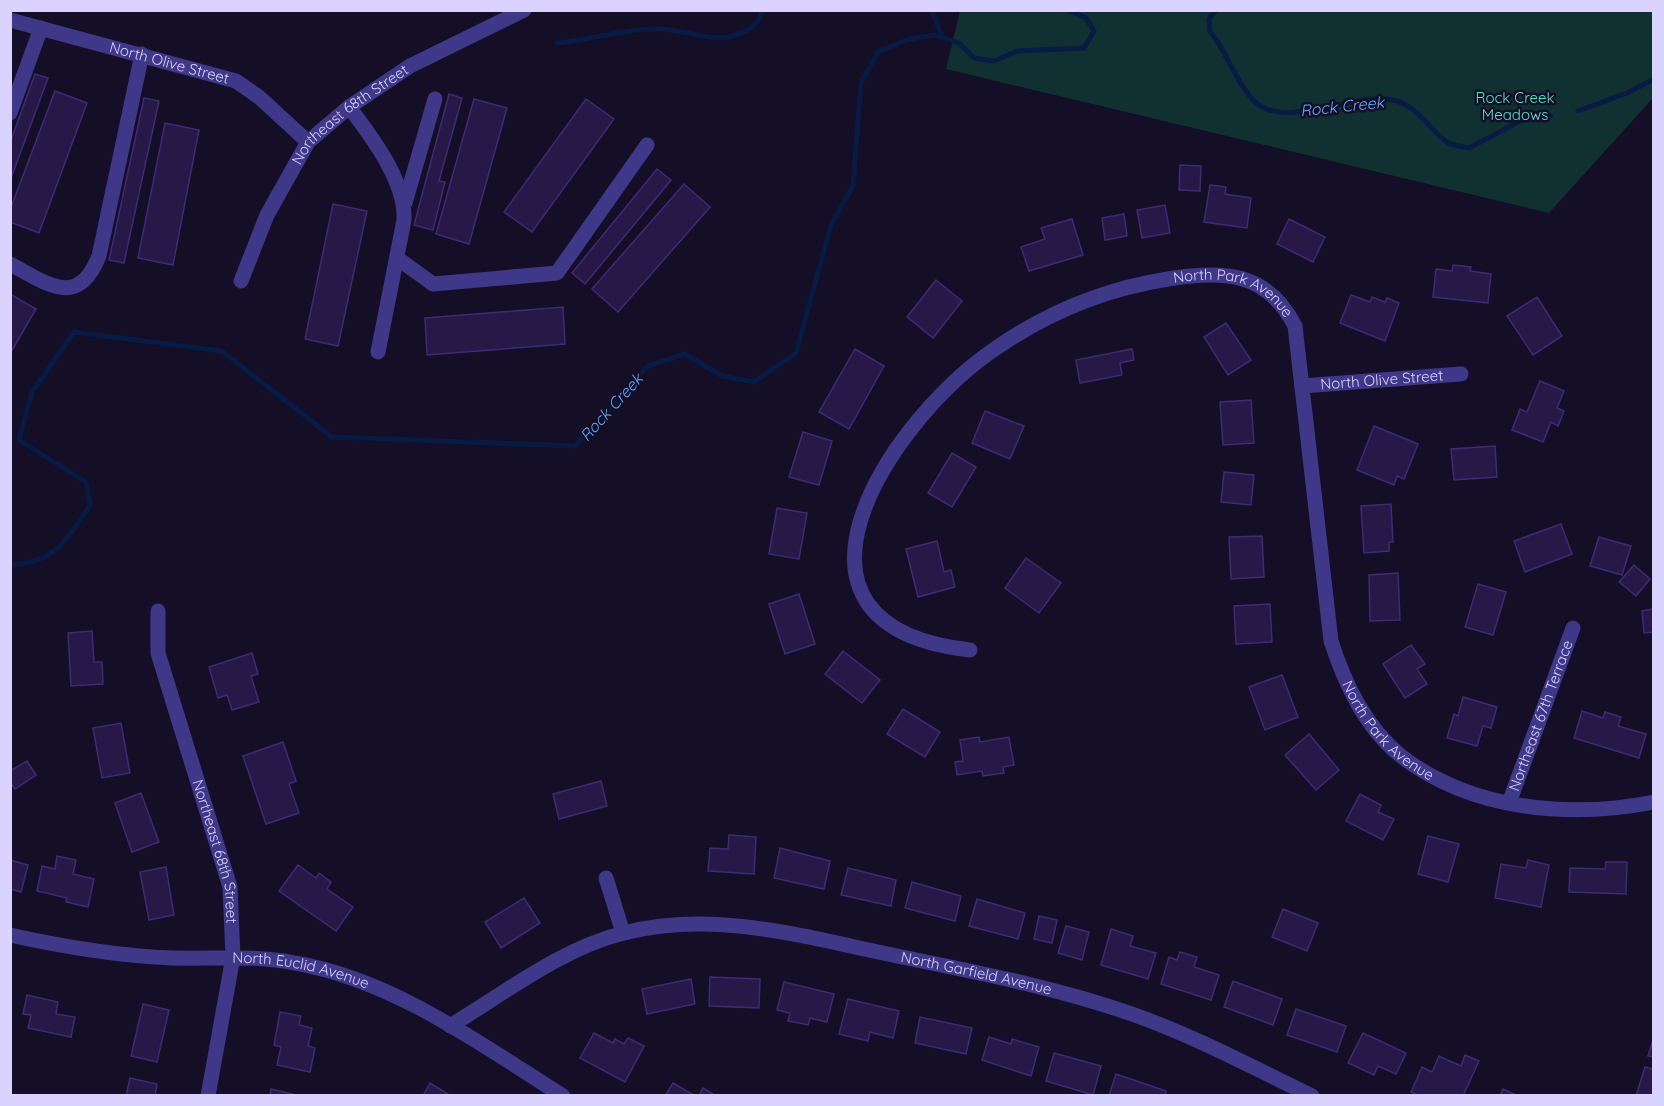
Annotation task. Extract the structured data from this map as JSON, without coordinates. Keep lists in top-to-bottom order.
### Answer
{
  "streets": {
    "street": [
      "North Olive Street",
      "Northeast 68th Street",
      "North Park Avenue",
      "Northeast 67th Terrace",
      "North Euclid Avenue",
      "North Garfield Avenue"
    ]
  },
  "crossings": [
    ["North Olive Street", "Northeast 68th Street"],
    ["North Olive Street", "North Park Avenue"],
    ["Northeast 68th Street", "North Euclid Avenue"],
    ["North Park Avenue", "Northeast 67th Terrace"],
    ["North Euclid Avenue", "North Garfield Avenue"]
  ],
  "water": ["Rock Creek"],
  "parks": ["Rock Creek Meadows"]
}
